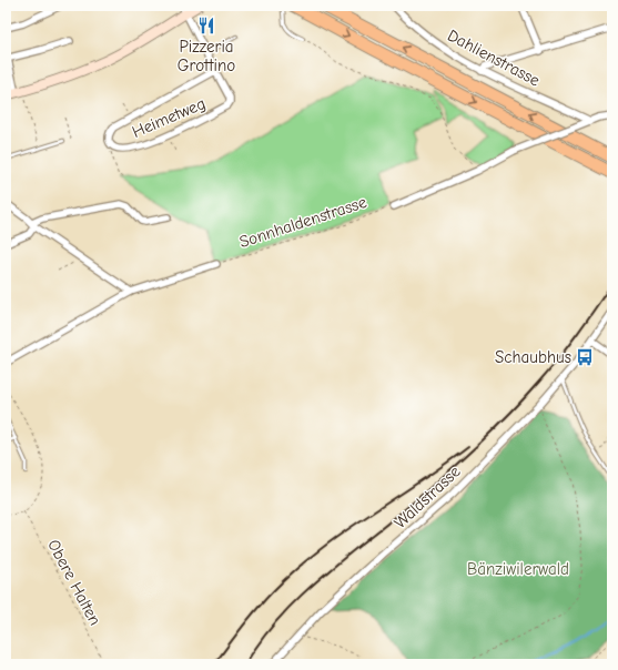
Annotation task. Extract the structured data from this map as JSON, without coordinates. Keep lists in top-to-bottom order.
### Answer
{
  "streets": {
    "street": [
      "Dahlienstrasse",
      "Heimetweg",
      "Sonnhaldenstrasse",
      "Waldstrasse"
    ],
    "path": ["Obere Halten"]
  },
  "crossings": [
    ["Dahlienstrasse", "Sonnhaldenstrasse"]
  ],
  "parks": ["Bänziwilerwald"],
  "places": {
    "restaurant": ["Pizzeria Grottino"],
    "bus stop": ["Schaubhus"]
  }
}
